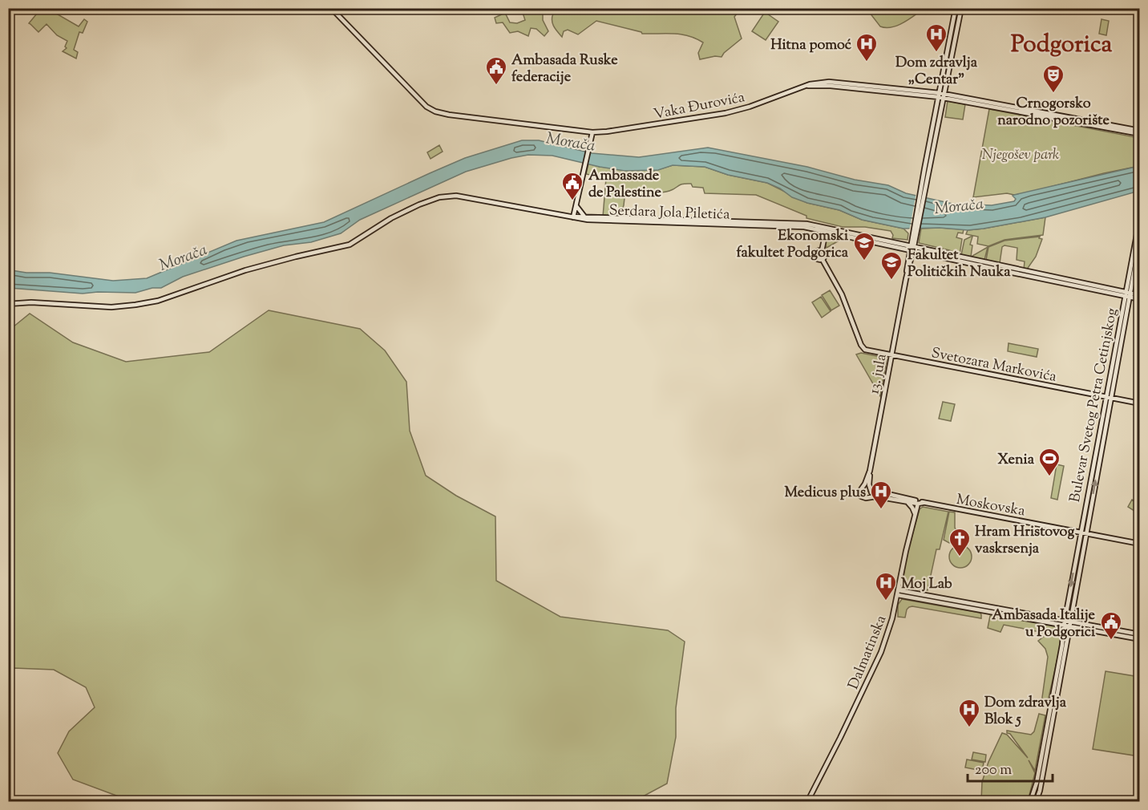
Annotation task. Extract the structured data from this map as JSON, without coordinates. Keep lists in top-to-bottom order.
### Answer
{
  "streets": {
    "main road": [
      "Vaka Đurovića",
      "Serdara Jola Piletića",
      "Svetozara Markovića",
      "13. jula",
      "Bulevar Svetog Petra Cetinjskog",
      "Moskovska",
      "Dalmatinska"
    ]
  },
  "crossings": [
    ["Vaka Đurovića", "13. jula"],
    ["Serdara Jola Piletića", "13. jula"],
    ["Serdara Jola Piletića", "Bulevar Svetog Petra Cetinjskog"],
    ["Svetozara Markovića", "13. jula"],
    ["Svetozara Markovića", "Bulevar Svetog Petra Cetinjskog"],
    ["Bulevar Svetog Petra Cetinjskog", "Moskovska"],
    ["Moskovska", "Dalmatinska"]
  ],
  "districts": ["Podgorica"],
  "water": ["Morača"],
  "parks": ["Njegošev park"],
  "places": {
    "hospital": [
      "Dom zdravlja „Centar”",
      "Hitna pomoć",
      "Medicus plus",
      "Moj Lab",
      "Dom zdravlja Blok 5"
    ],
    "public building": ["Ambasada Ruske federacije", "Ambassade de Palestine", "Ambasada Italije u Podgorici"],
    "theatre": ["Crnogorsko narodno pozorište"],
    "school or university": ["Ekonomski fakultet Podgorica", "Fakultet Političkih Nauka"],
    "sports": ["Xenia"],
    "church": ["Hram Hristovog vaskrsenja"]
  },
  "scale_bar": "200 m"
}
